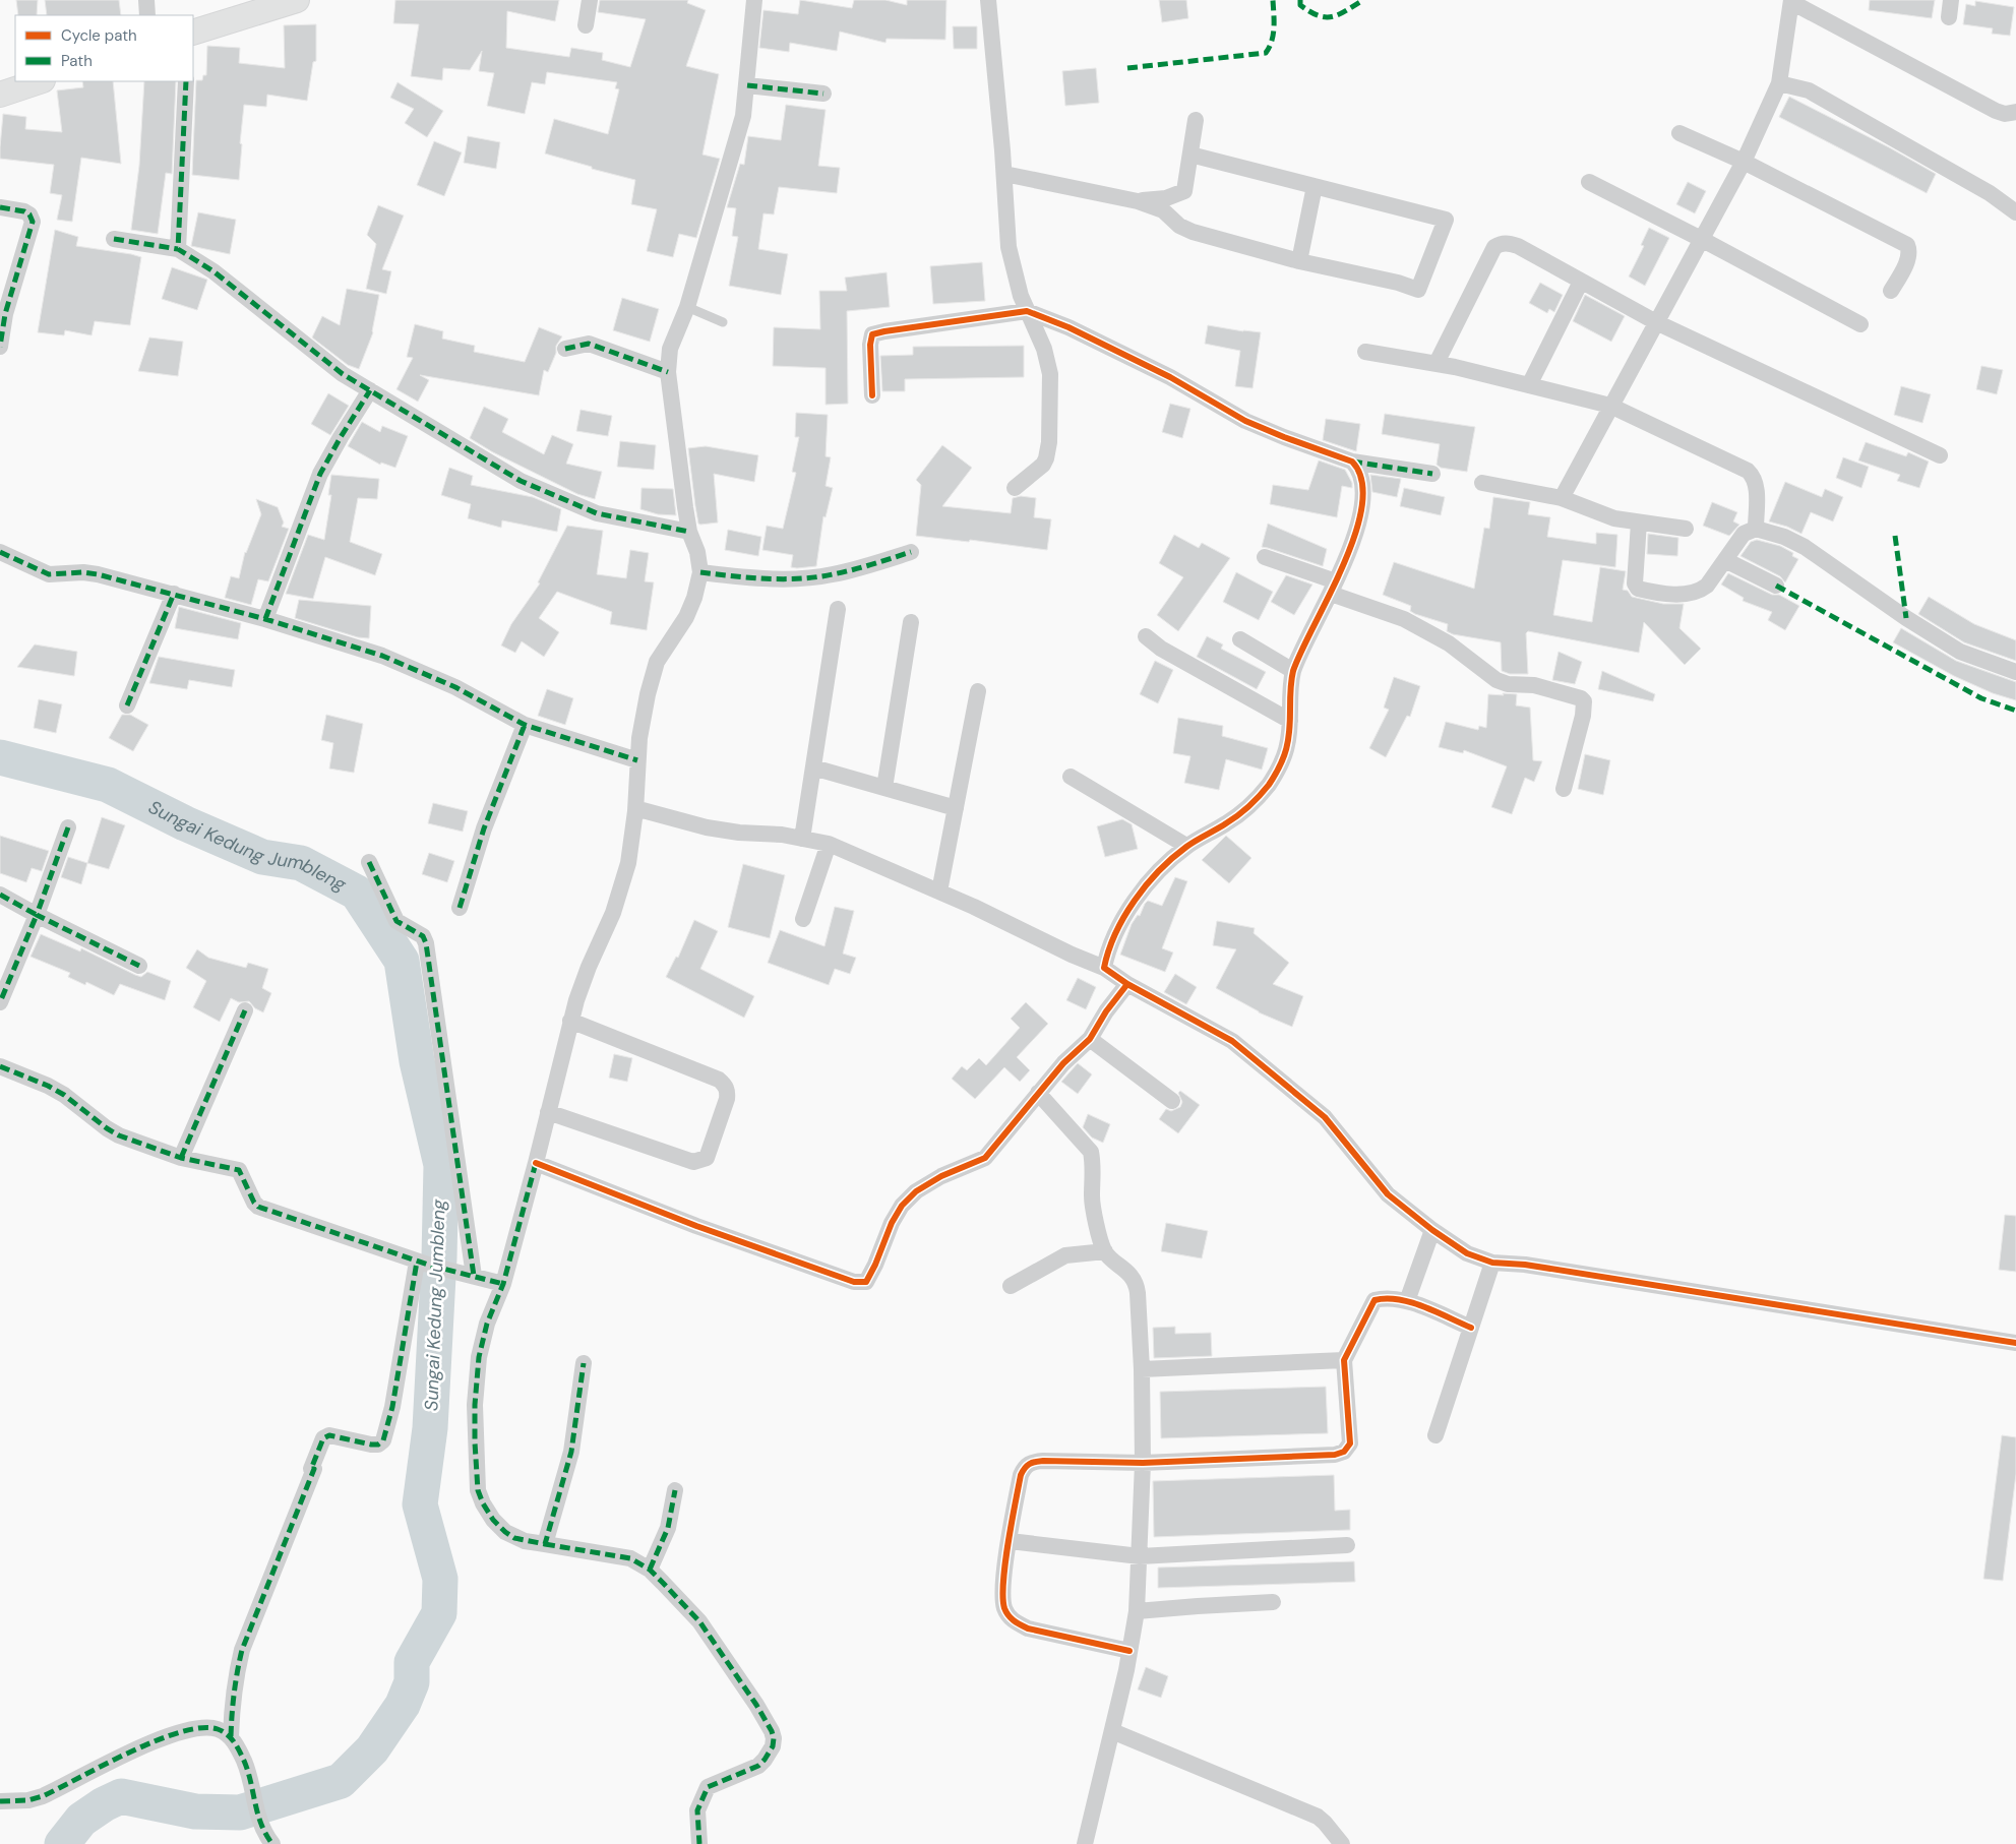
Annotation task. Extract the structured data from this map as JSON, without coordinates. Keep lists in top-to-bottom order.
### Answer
{
  "water": ["Sungai Kedung Jumbleng"],
  "legend": ["Cycle path", "Path"]
}
